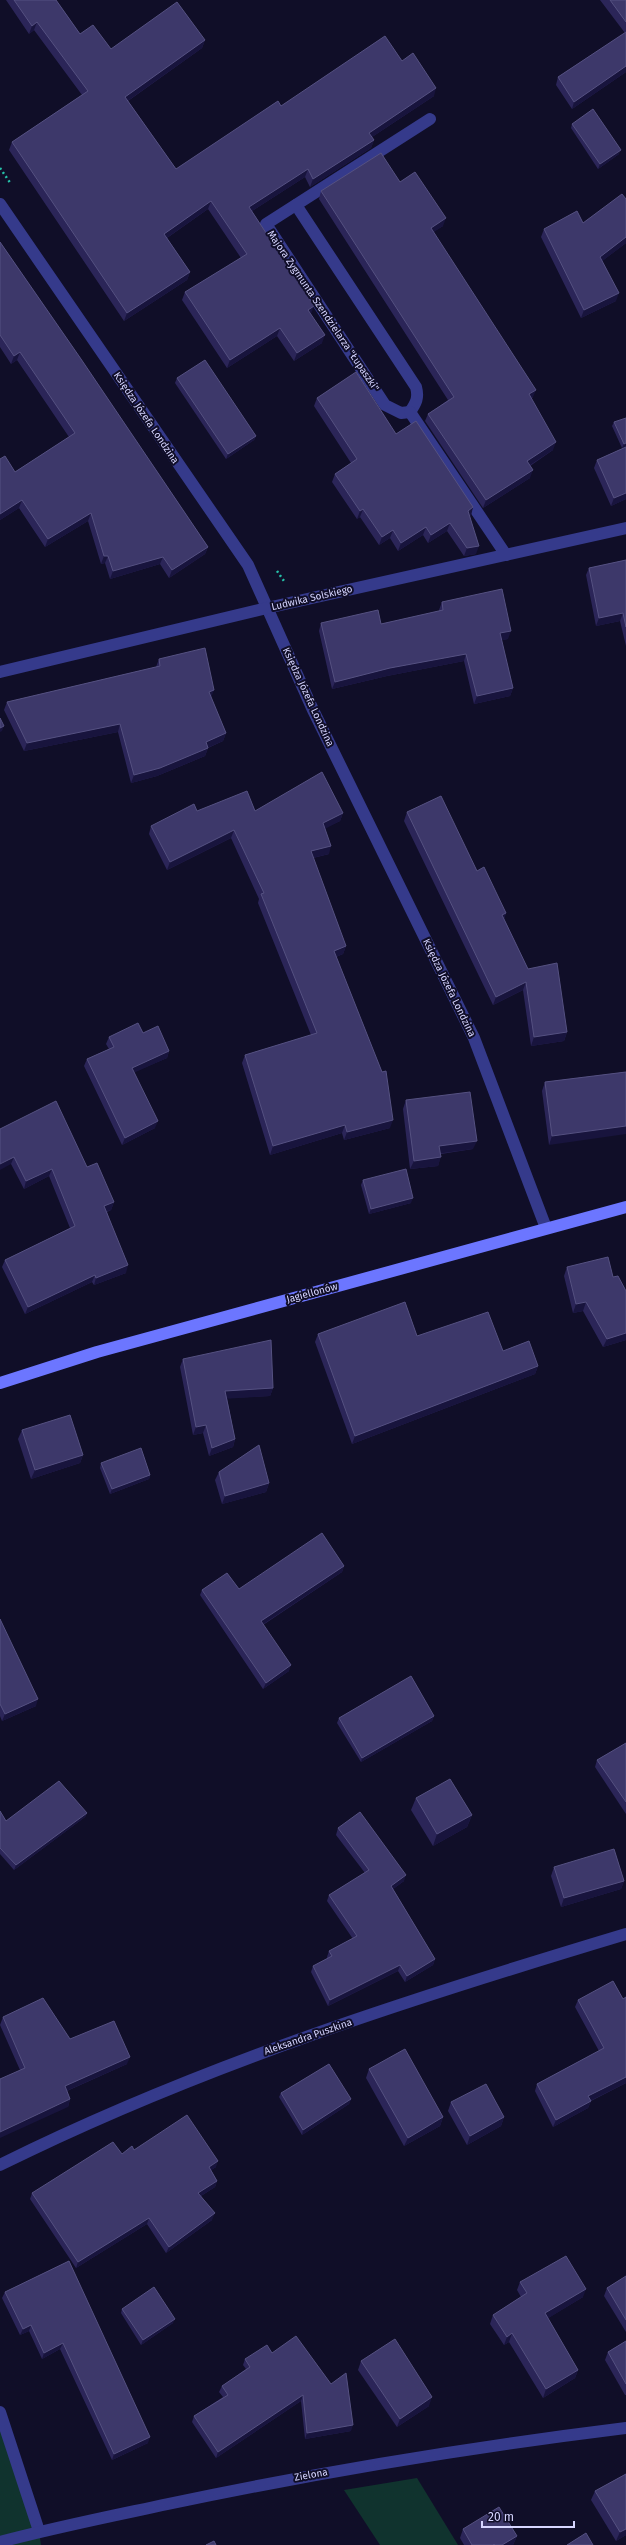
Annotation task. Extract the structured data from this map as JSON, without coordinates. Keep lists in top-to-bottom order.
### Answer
{
  "streets": {
    "street": [
      "Majora Zygmunta Szendzielarza \"Łupaszki\"",
      "Księdza Józefa Londzina",
      "Ludwika Solskiego",
      "Jagiellonów",
      "Aleksandra Puszkina",
      "Zielona"
    ]
  },
  "crossings": [
    ["Księdza Józefa Londzina", "Ludwika Solskiego"],
    ["Księdza Józefa Londzina", "Jagiellonów"]
  ],
  "scale_bar": "20 m"
}
